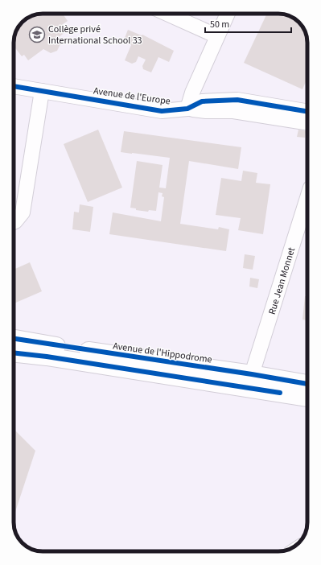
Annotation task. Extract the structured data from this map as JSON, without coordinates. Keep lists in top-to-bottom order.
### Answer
{
  "streets": {
    "main road": ["Avenue de l'Hippodrome"],
    "street": ["Avenue de l'Europe", "Rue Jean Monnet"]
  },
  "crossings": [
    ["Rue Jean Monnet", "Avenue de l'Hippodrome"]
  ],
  "places": {
    "school or university": ["Collège privé International School 33"]
  },
  "scale_bar": "50 m"
}
